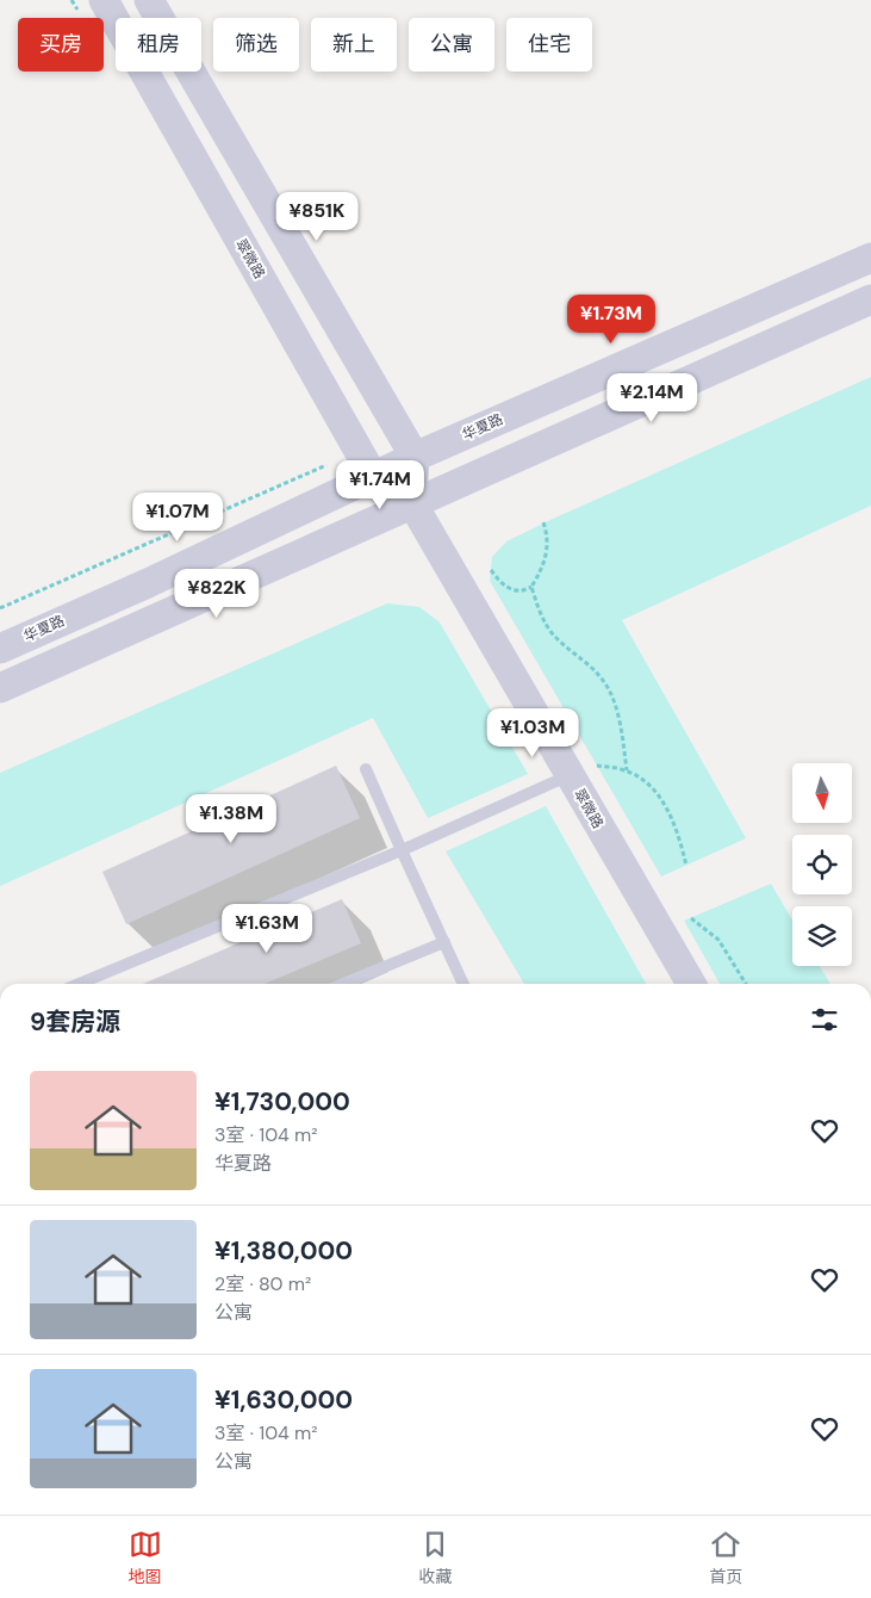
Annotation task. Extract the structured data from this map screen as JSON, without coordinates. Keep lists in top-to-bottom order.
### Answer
{
  "streets": {
    "street": ["翠微路", "华夏路"]
  },
  "crossings": [
    ["翠微路", "华夏路"]
  ],
  "north": "bottom",
  "page": {
    "chip": [
      "买房",
      "租房",
      "筛选",
      "新上",
      "公寓",
      "住宅"
    ],
    "price": [
      "¥851K",
      "¥1.73M",
      "¥2.14M",
      "¥1.74M",
      "¥1.07M",
      "¥822K",
      "¥1.03M",
      "¥1.38M",
      "¥1.63M"
    ],
    "heading": "9套房源",
    "list": [
      {
        "name": "¥1,730,000",
        "note": "3室 · 104 m² · 华夏路"
      },
      {
        "name": "¥1,380,000",
        "note": "2室 · 80 m² · 公寓"
      },
      {
        "name": "¥1,630,000",
        "note": "3室 · 104 m² · 公寓"
      }
    ],
    "tabs": ["地图", "收藏", "首页"]
  }
}
